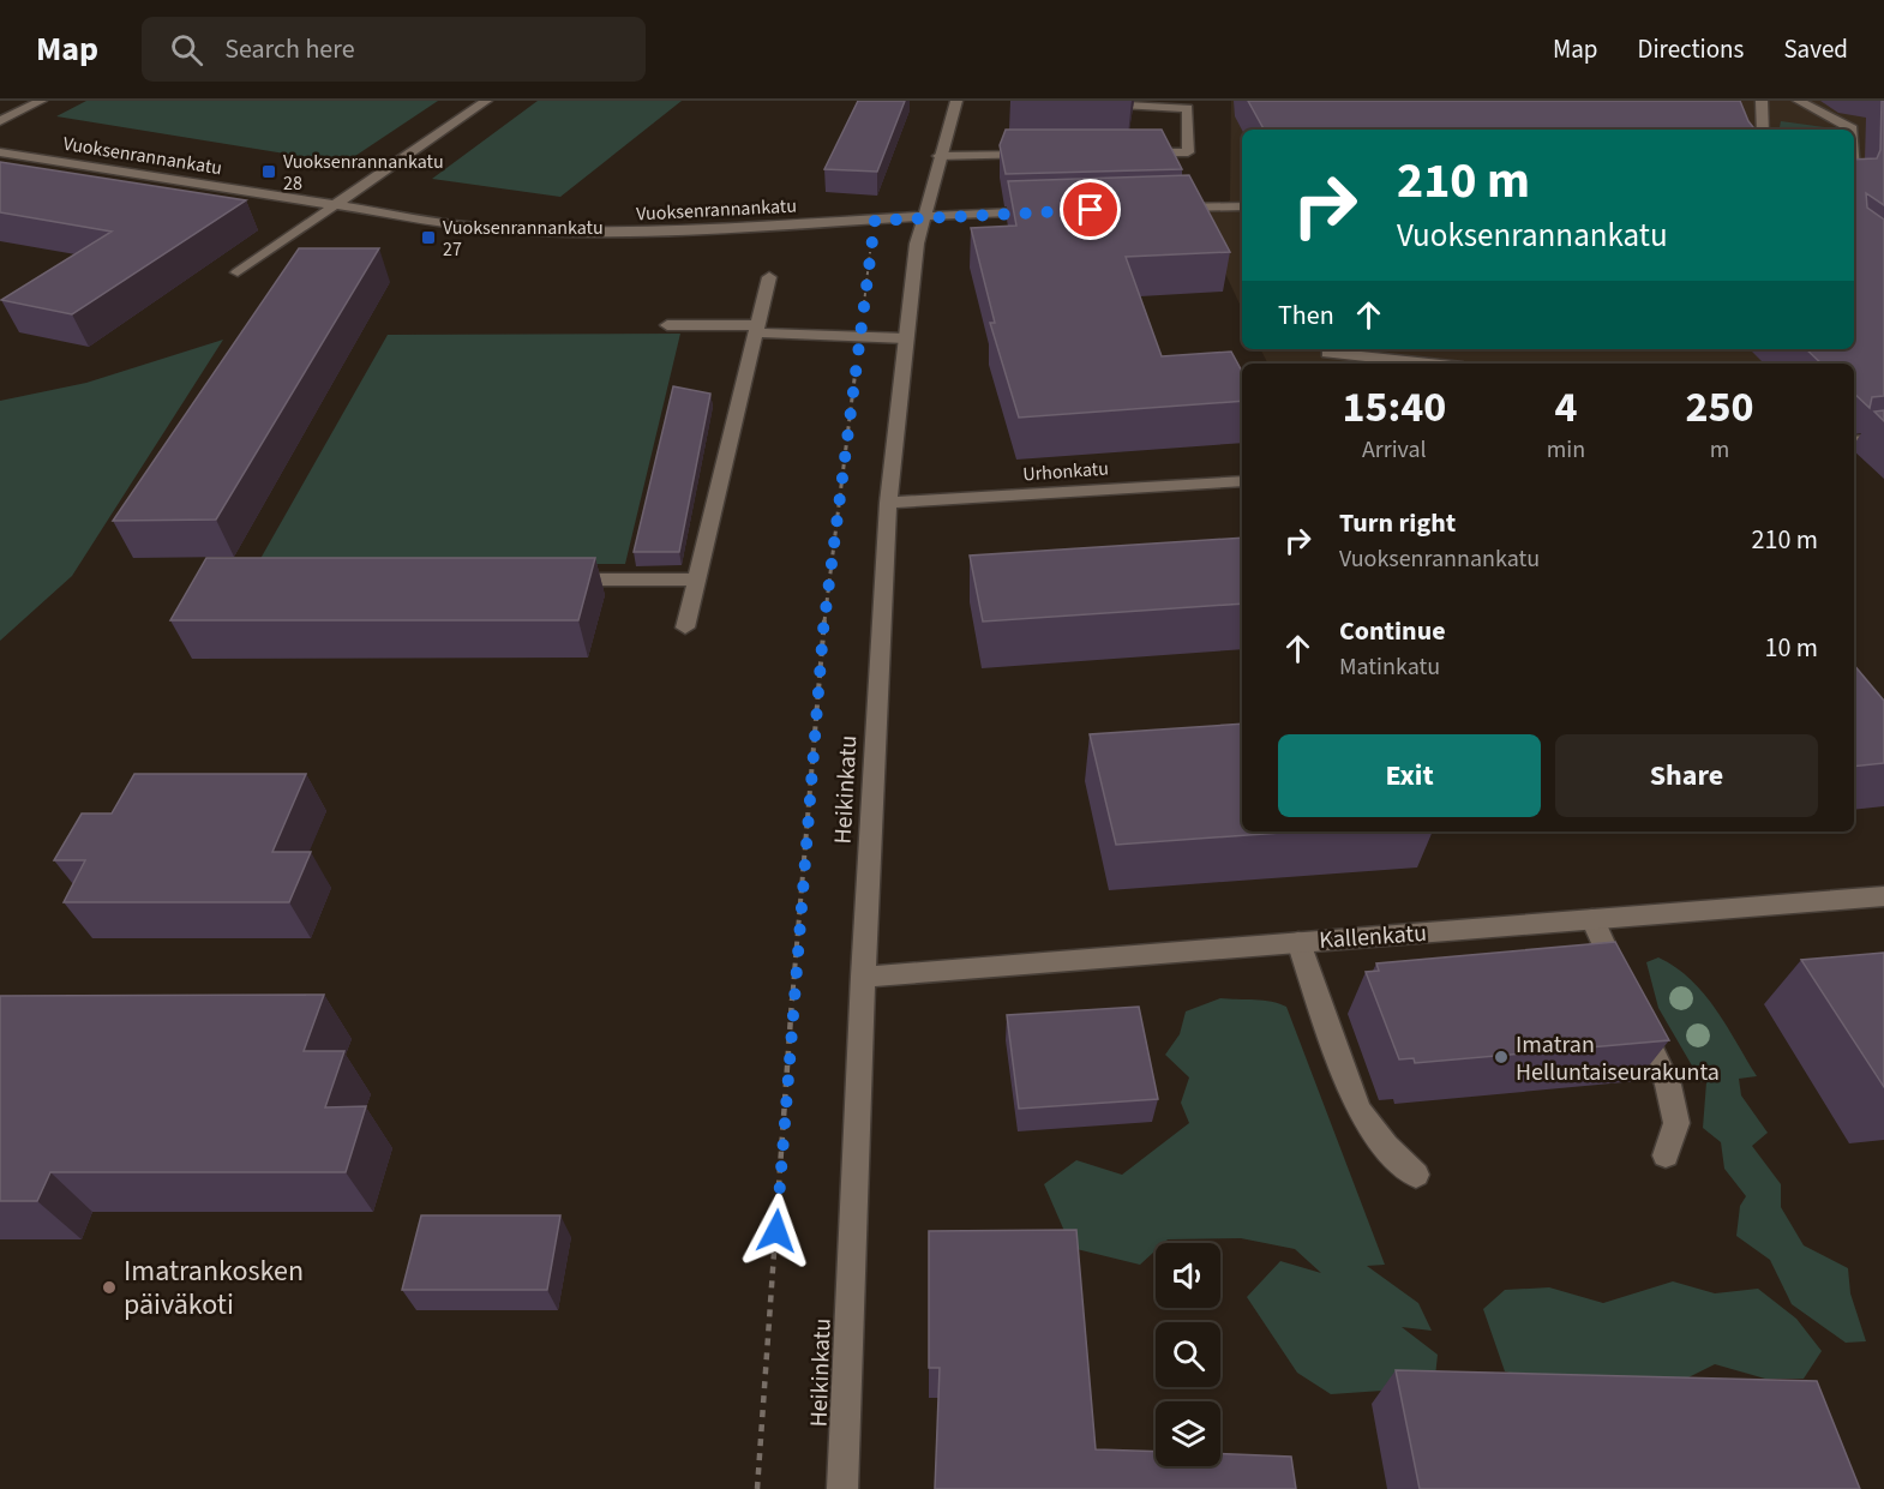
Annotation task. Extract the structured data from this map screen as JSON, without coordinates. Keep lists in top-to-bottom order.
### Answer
{
  "streets": {
    "street": [
      "Vuoksenrannankatu",
      "Urhonkatu",
      "Heikinkatu",
      "Kallenkatu"
    ]
  },
  "crossings": [
    ["Vuoksenrannankatu", "Heikinkatu"],
    ["Urhonkatu", "Heikinkatu"],
    ["Heikinkatu", "Kallenkatu"]
  ],
  "places": {
    "transit": ["Vuoksenrannankatu 28", "Vuoksenrannankatu 27"],
    "other": ["Imatran Helluntaiseurakunta", "Imatrankosken päiväkoti"]
  },
  "page": {
    "header": "Map",
    "search": "Search here",
    "nav": ["Map", "Directions", "Saved"],
    "turn": ["210 m", "Vuoksenrannankatu"],
    "then": "Then",
    "eta": [
      "15:40",
      "Arrival",
      "4",
      "min",
      "250",
      "m"
    ],
    "list": [
      {
        "name": "Turn right",
        "note": "Vuoksenrannankatu",
        "value": "210 m"
      },
      {
        "name": "Continue",
        "note": "Matinkatu",
        "value": "10 m"
      }
    ],
    "buttons": ["Exit", "Share"]
  }
}
